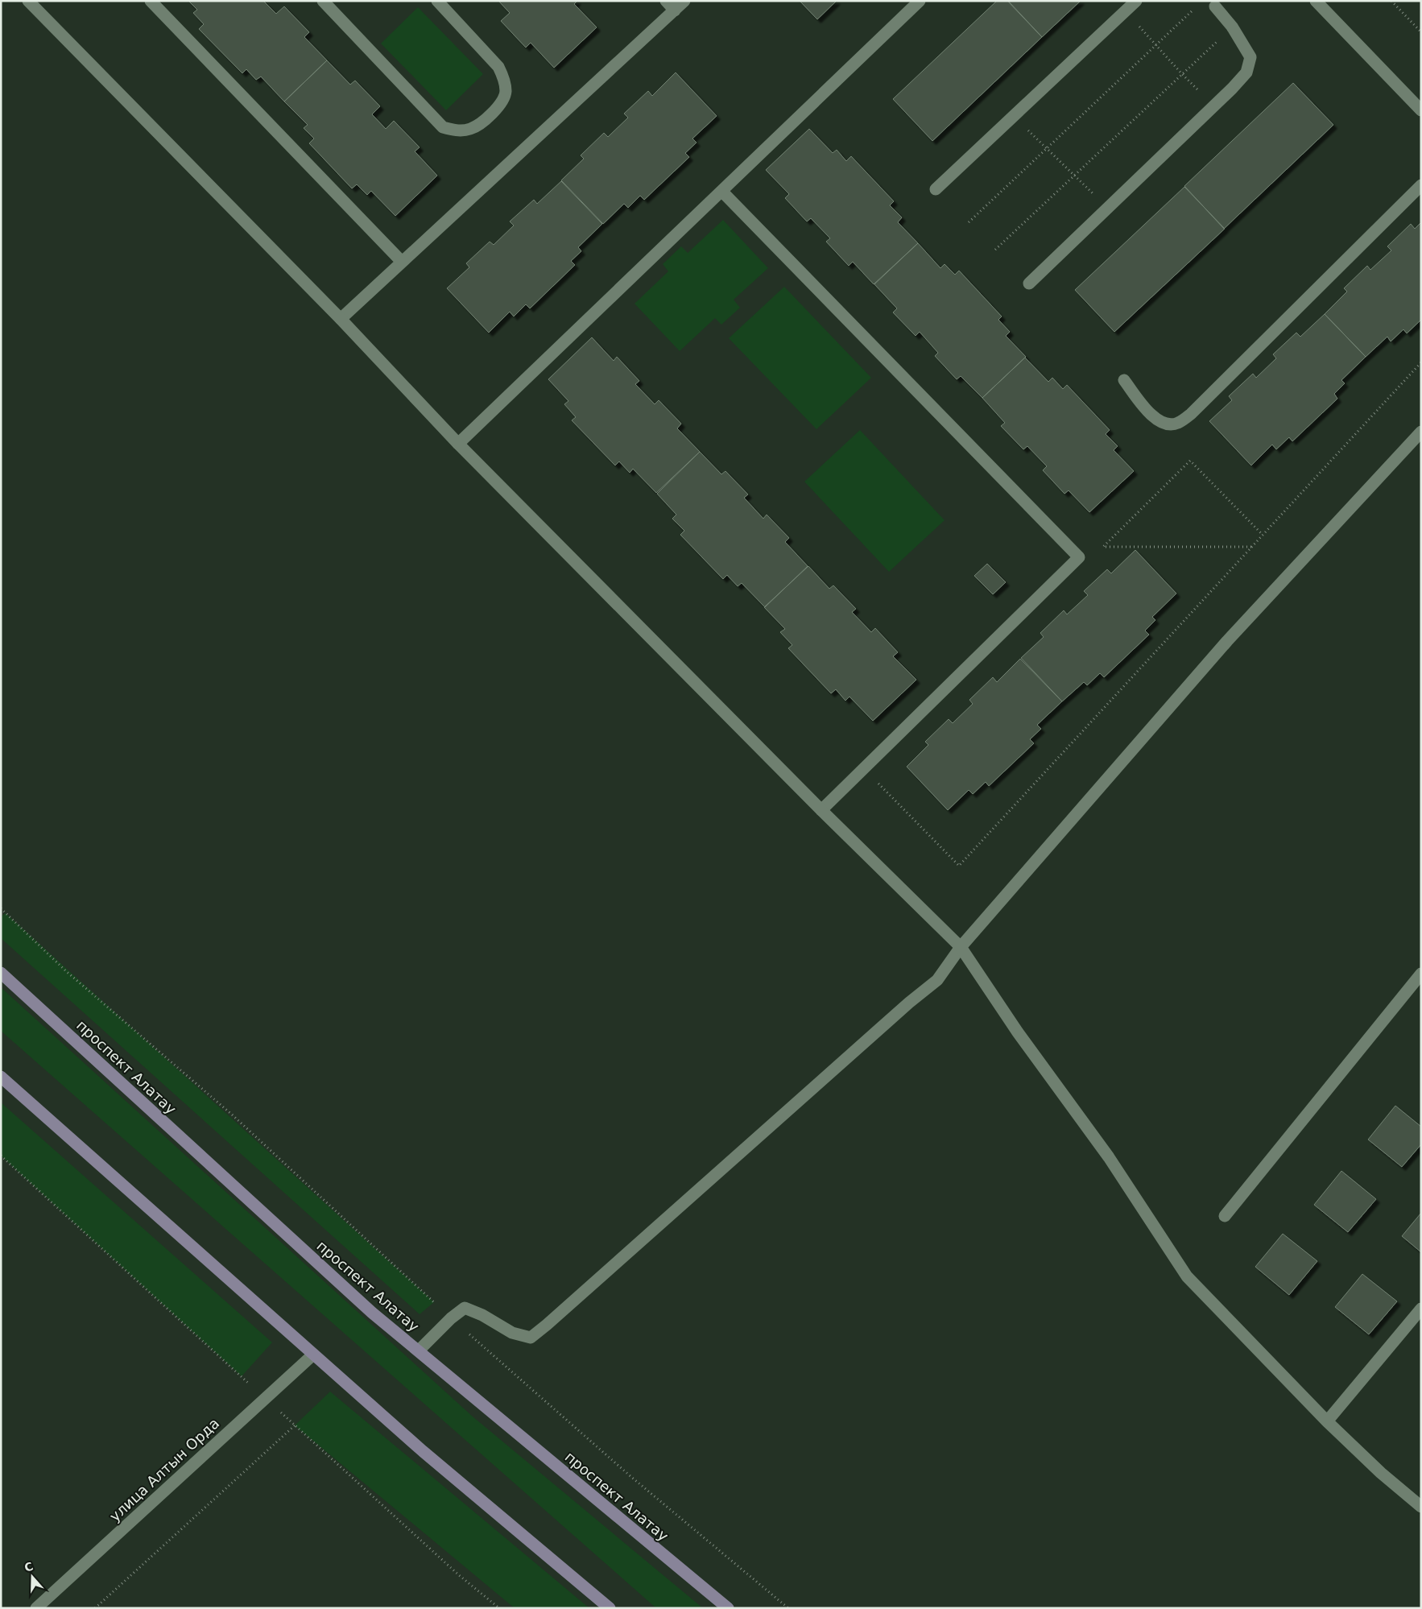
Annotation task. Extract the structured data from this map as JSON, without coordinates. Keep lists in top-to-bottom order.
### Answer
{
  "streets": {
    "main road": ["проспект Алатау"],
    "street": ["улица Алтын Орда"]
  },
  "north": "top"
}
